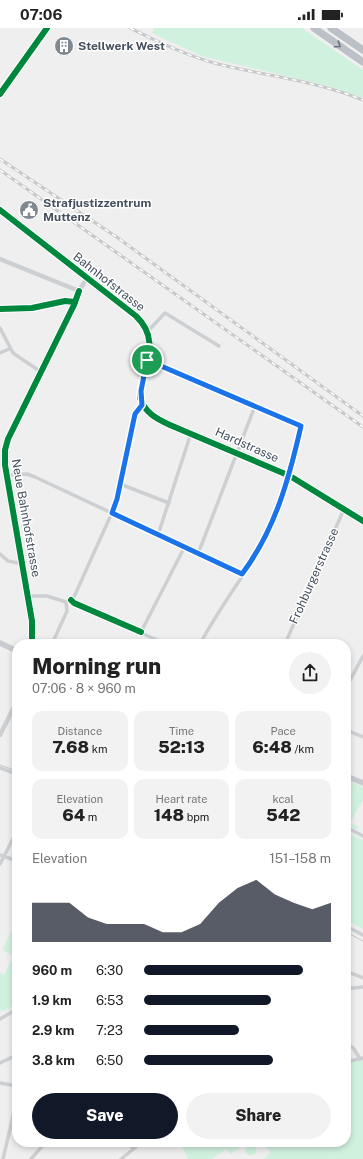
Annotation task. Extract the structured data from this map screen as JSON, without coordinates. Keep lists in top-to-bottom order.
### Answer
{
  "streets": {
    "street": [
      "Bahnhofstrasse",
      "Hardstrasse",
      "Neue Bahnhofstrasse",
      "Frohburgerstrasse"
    ]
  },
  "crossings": [
    ["Bahnhofstrasse", "Neue Bahnhofstrasse"],
    ["Hardstrasse", "Frohburgerstrasse"]
  ],
  "places": {
    "building": ["Stellwerk West"],
    "public building": ["Strafjustizzentrum Muttenz"]
  },
  "page": {
    "status": "07:06",
    "heading": ["Morning run", "07:06 · 8 × 960 m"],
    "stats": [
      ["Distance", "7.68 km"],
      ["Time", "52:13"],
      ["Pace", "6:48 /km"],
      ["Elevation", "64 m"],
      ["Heart rate", "148 bpm"],
      ["kcal", "542"]
    ],
    "chart": ["Elevation", "151–158 m"],
    "list": [
      {
        "name": "960 m",
        "note": "6:30"
      },
      {
        "name": "1.9 km",
        "note": "6:53"
      },
      {
        "name": "2.9 km",
        "note": "7:23"
      },
      {
        "name": "3.8 km",
        "note": "6:50"
      }
    ],
    "buttons": ["Save", "Share"]
  }
}
